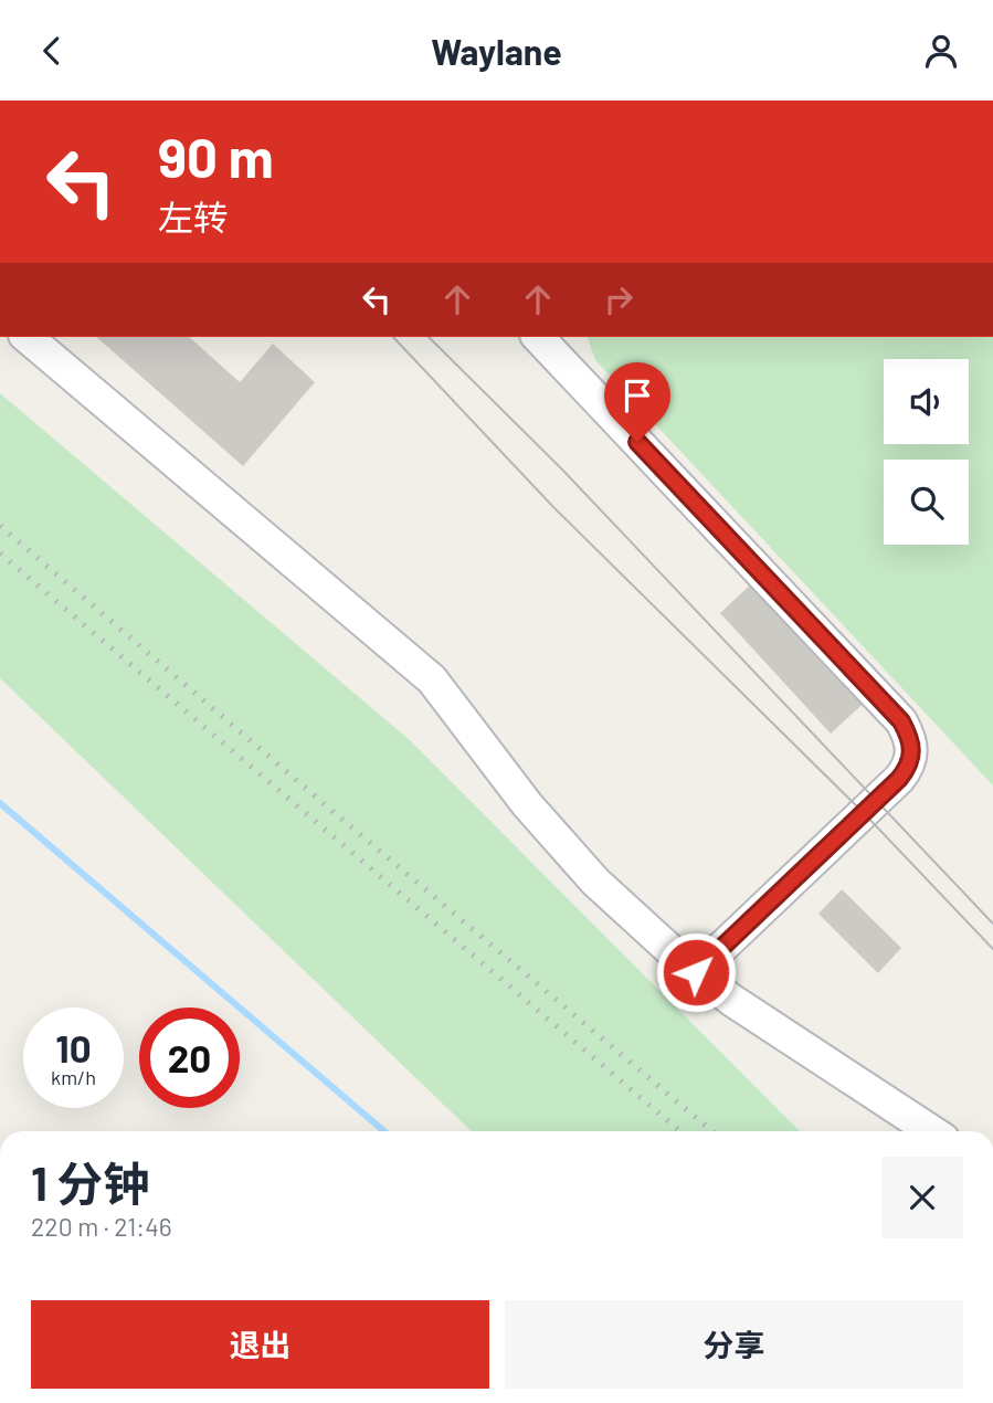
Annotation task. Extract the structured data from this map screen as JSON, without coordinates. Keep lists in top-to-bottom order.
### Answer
{
  "page": {
    "header": "Waylane",
    "turn": ["90 m", "左转"],
    "speed": "10 km/h",
    "limit": "20",
    "heading": ["1 分钟", "220 m · 21:46"],
    "buttons": ["退出", "分享"]
  }
}
